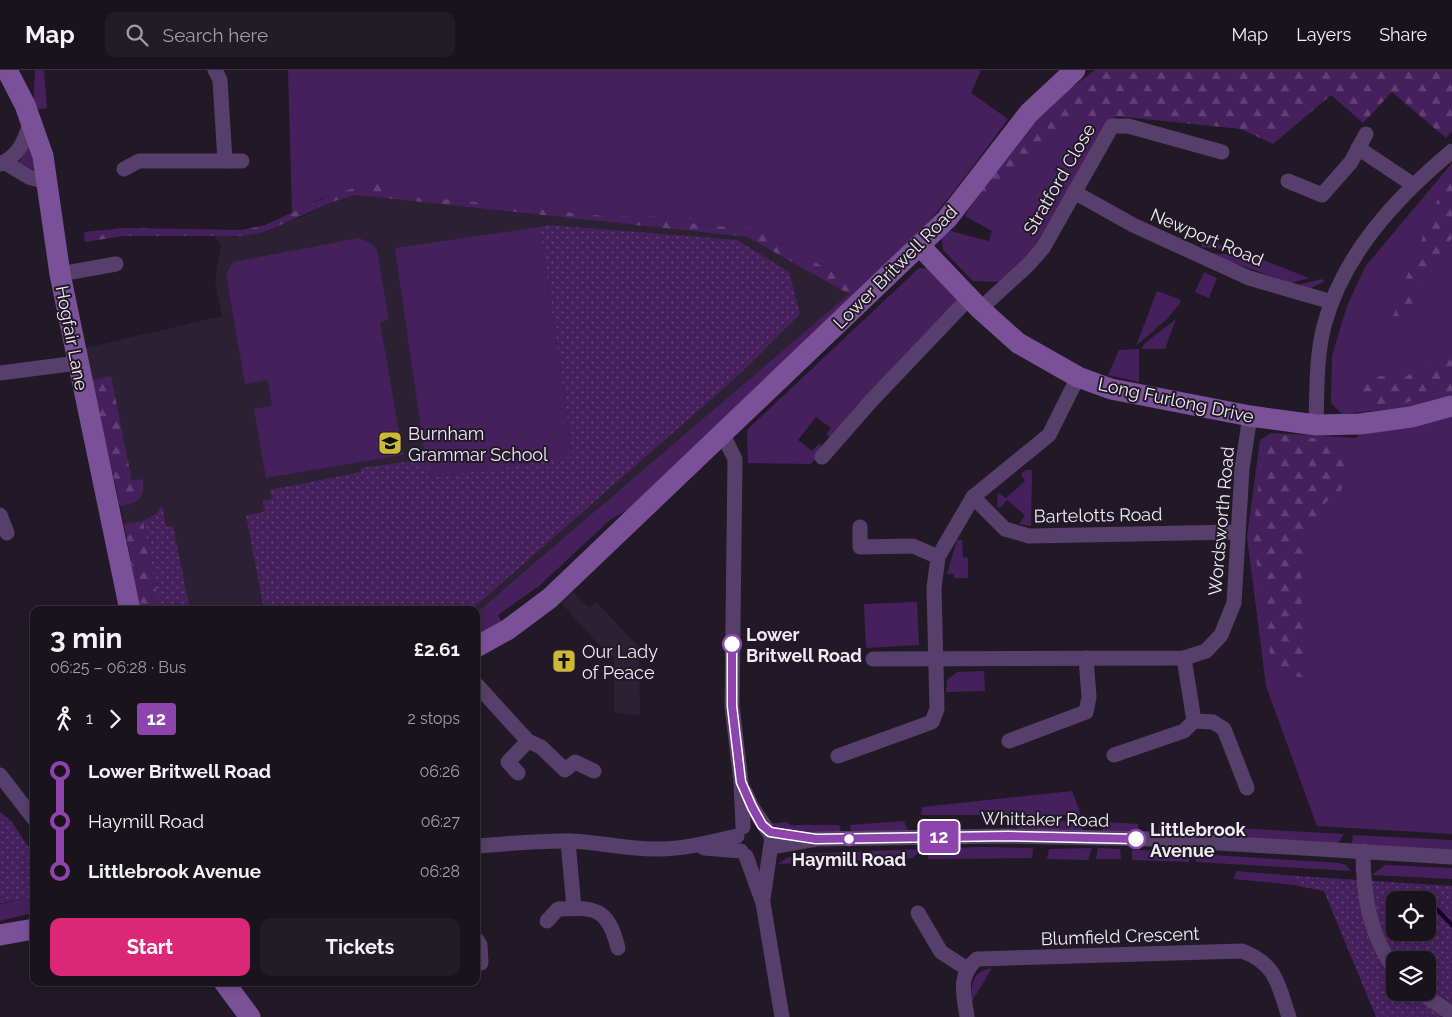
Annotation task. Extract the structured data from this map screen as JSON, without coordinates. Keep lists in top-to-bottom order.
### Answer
{
  "streets": {
    "street": [
      "Stratford Close",
      "Newport Road",
      "Lower Britwell Road",
      "Hogfair Lane",
      "Long Furlong Drive",
      "Bartelotts Road",
      "Wordsworth Road",
      "Whittaker Road",
      "Blumfield Crescent"
    ]
  },
  "crossings": [
    ["Stratford Close", "Newport Road"],
    ["Stratford Close", "Long Furlong Drive"],
    ["Lower Britwell Road", "Long Furlong Drive"],
    ["Long Furlong Drive", "Wordsworth Road"],
    ["Bartelotts Road", "Wordsworth Road"]
  ],
  "places": {
    "school or university": ["Burnham Grammar School"],
    "other": ["Lower Britwell Road", "Haymill Road", "Littlebrook Avenue"],
    "church": ["Our Lady of Peace"]
  },
  "lines": ["bus line 12"],
  "page": {
    "header": "Map",
    "search": "Search here",
    "nav": ["Map", "Layers", "Share"],
    "on_map": "12",
    "heading": ["3 min", "06:25 – 06:28 · Bus", "£2.61"],
    "legs": ["1", "12", "2 stops"],
    "list": [
      {
        "name": "Lower Britwell Road",
        "value": "06:26"
      },
      {
        "name": "Haymill Road",
        "value": "06:27"
      },
      {
        "name": "Littlebrook Avenue",
        "value": "06:28"
      }
    ],
    "buttons": ["Start", "Tickets"]
  }
}
